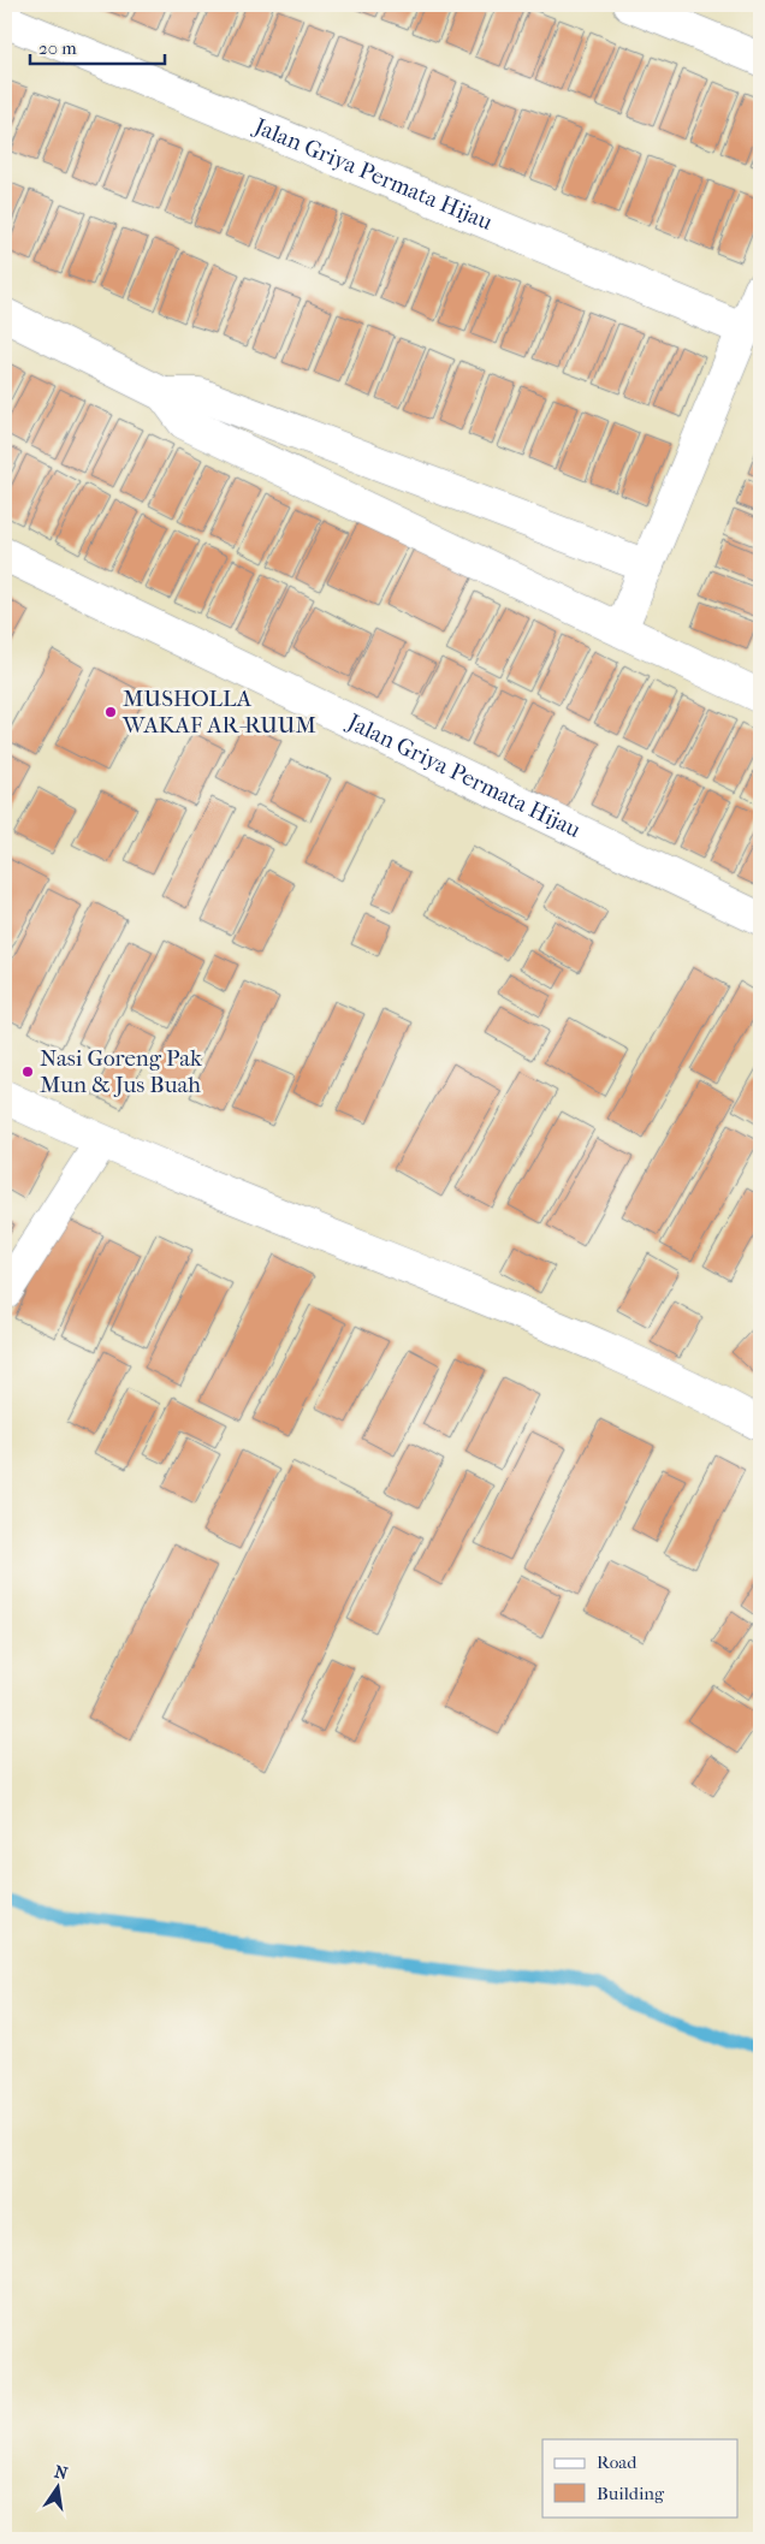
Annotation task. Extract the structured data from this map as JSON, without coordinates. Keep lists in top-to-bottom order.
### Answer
{
  "streets": {
    "street": ["Jalan Griya Permata Hijau"]
  },
  "places": ["MUSHOLLA WAKAF AR-RUUM", "Nasi Goreng Pak Mun & Jus Buah"],
  "legend": ["Road", "Building"],
  "scale_bar": "20 m",
  "north": "top"
}
